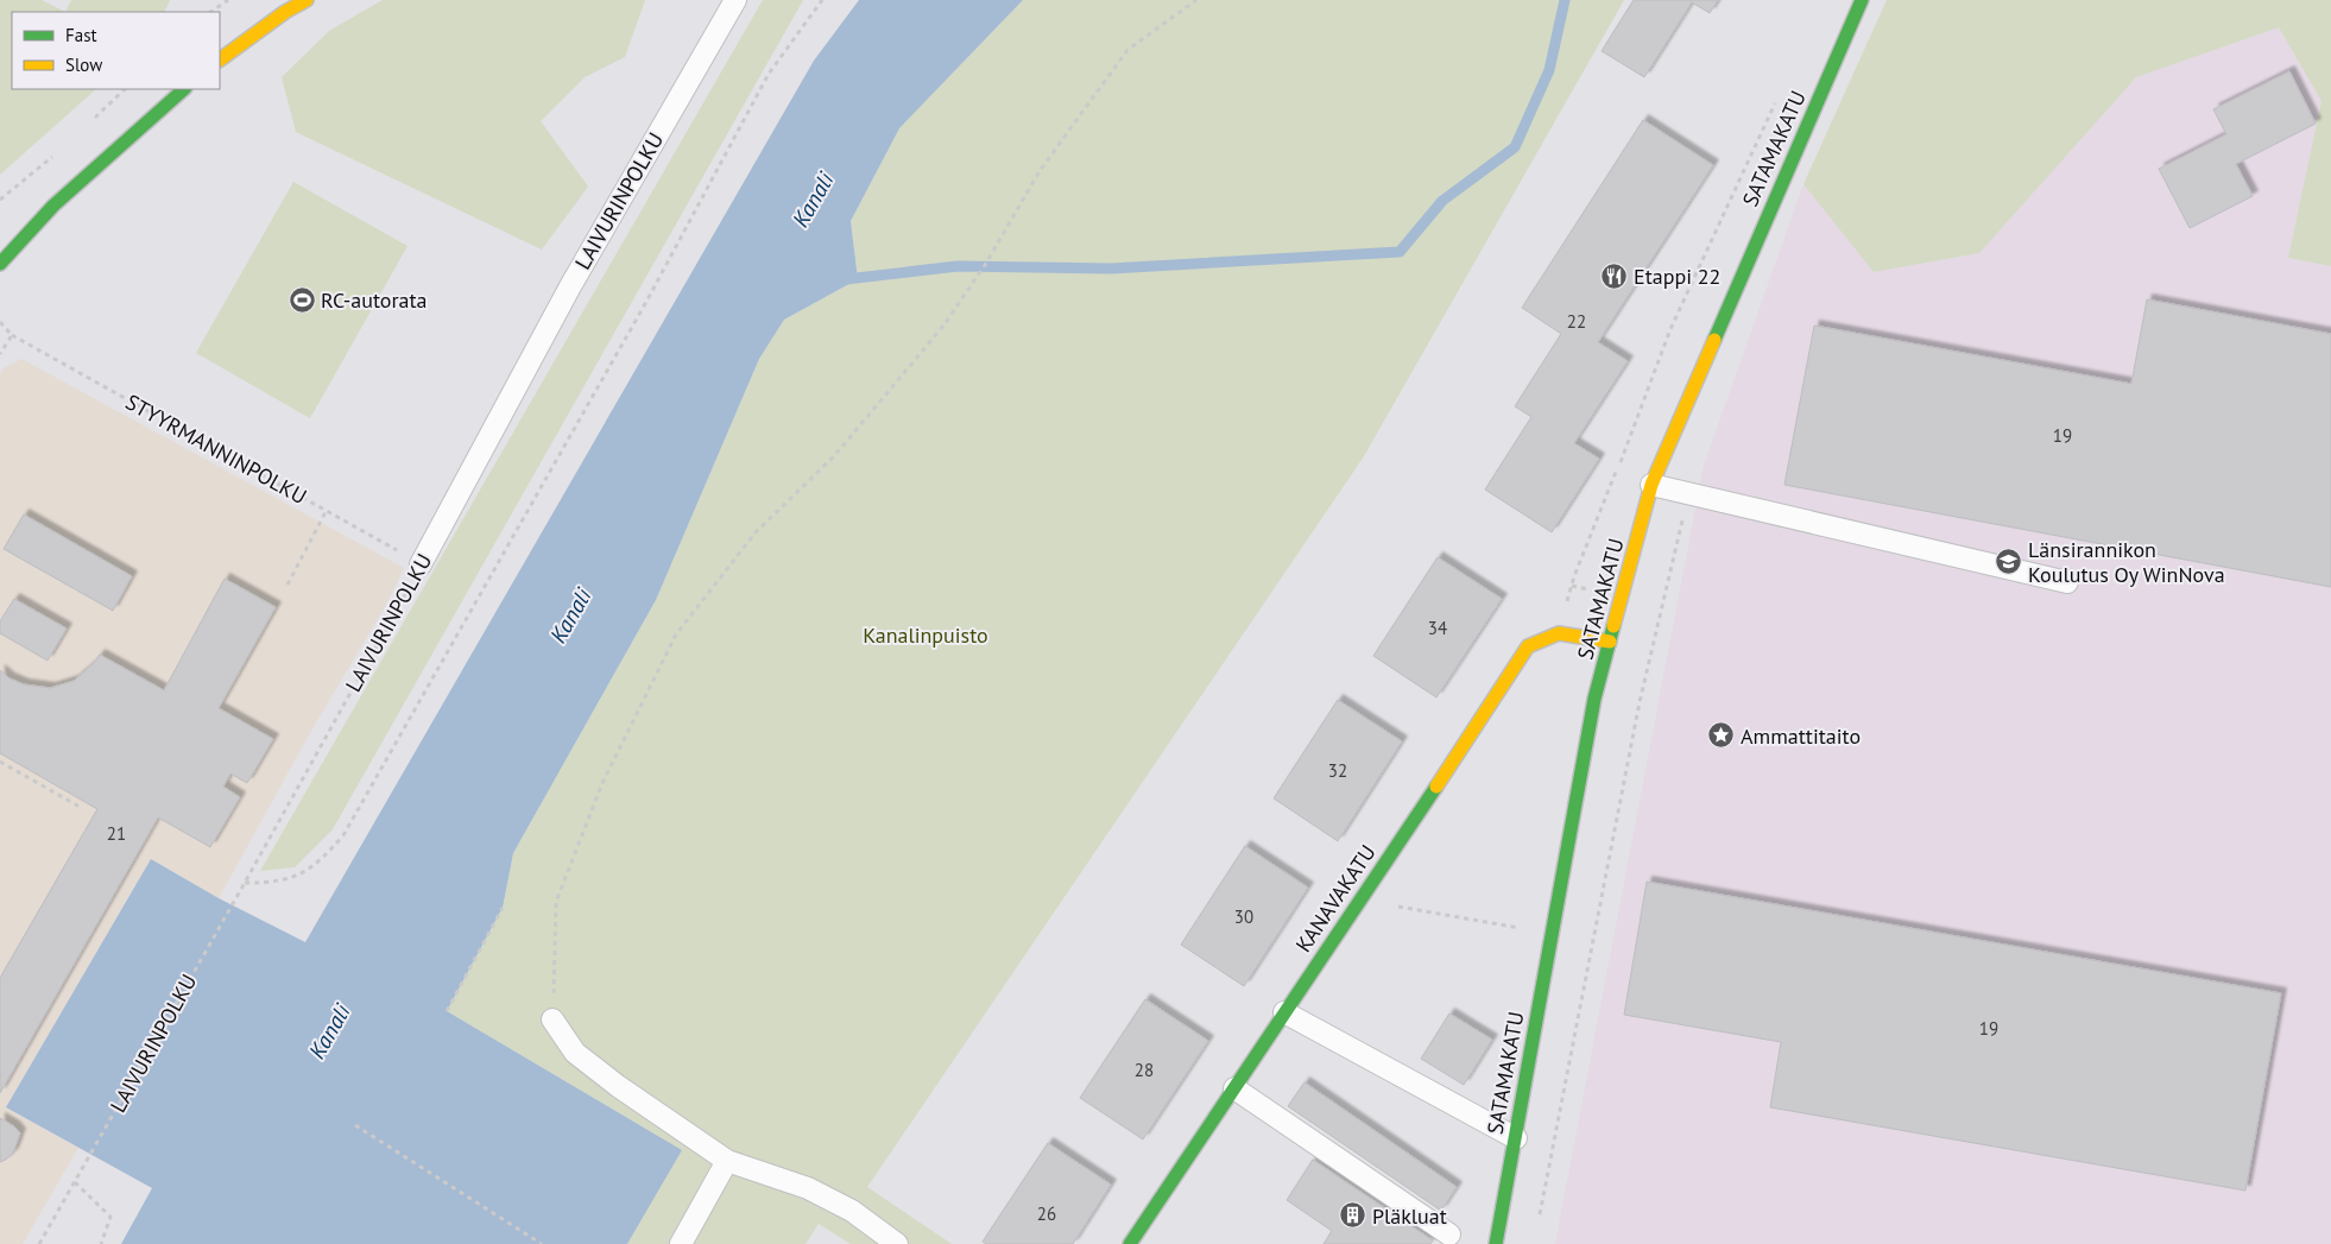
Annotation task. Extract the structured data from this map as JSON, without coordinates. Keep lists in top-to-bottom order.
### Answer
{
  "streets": {
    "street": ["SATAMAKATU", "KANAVAKATU"],
    "lane": ["LAIVURINPOLKU"],
    "path": ["STYYRMANNINPOLKU"]
  },
  "crossings": [
    ["SATAMAKATU", "KANAVAKATU"],
    ["LAIVURINPOLKU", "STYYRMANNINPOLKU"]
  ],
  "water": ["Kanali"],
  "parks": ["Kanalinpuisto"],
  "places": {
    "restaurant": ["Etappi 22"],
    "sports": ["RC-autorata"],
    "school or university": ["Länsirannikon Koulutus Oy WinNova"],
    "place": ["Ammattitaito"],
    "building": ["Pläkluat"]
  },
  "house_numbers": [
    "22",
    "19",
    "34",
    "32",
    "21",
    "30",
    "19",
    "28",
    "26"
  ],
  "legend": ["Fast", "Slow"]
}
